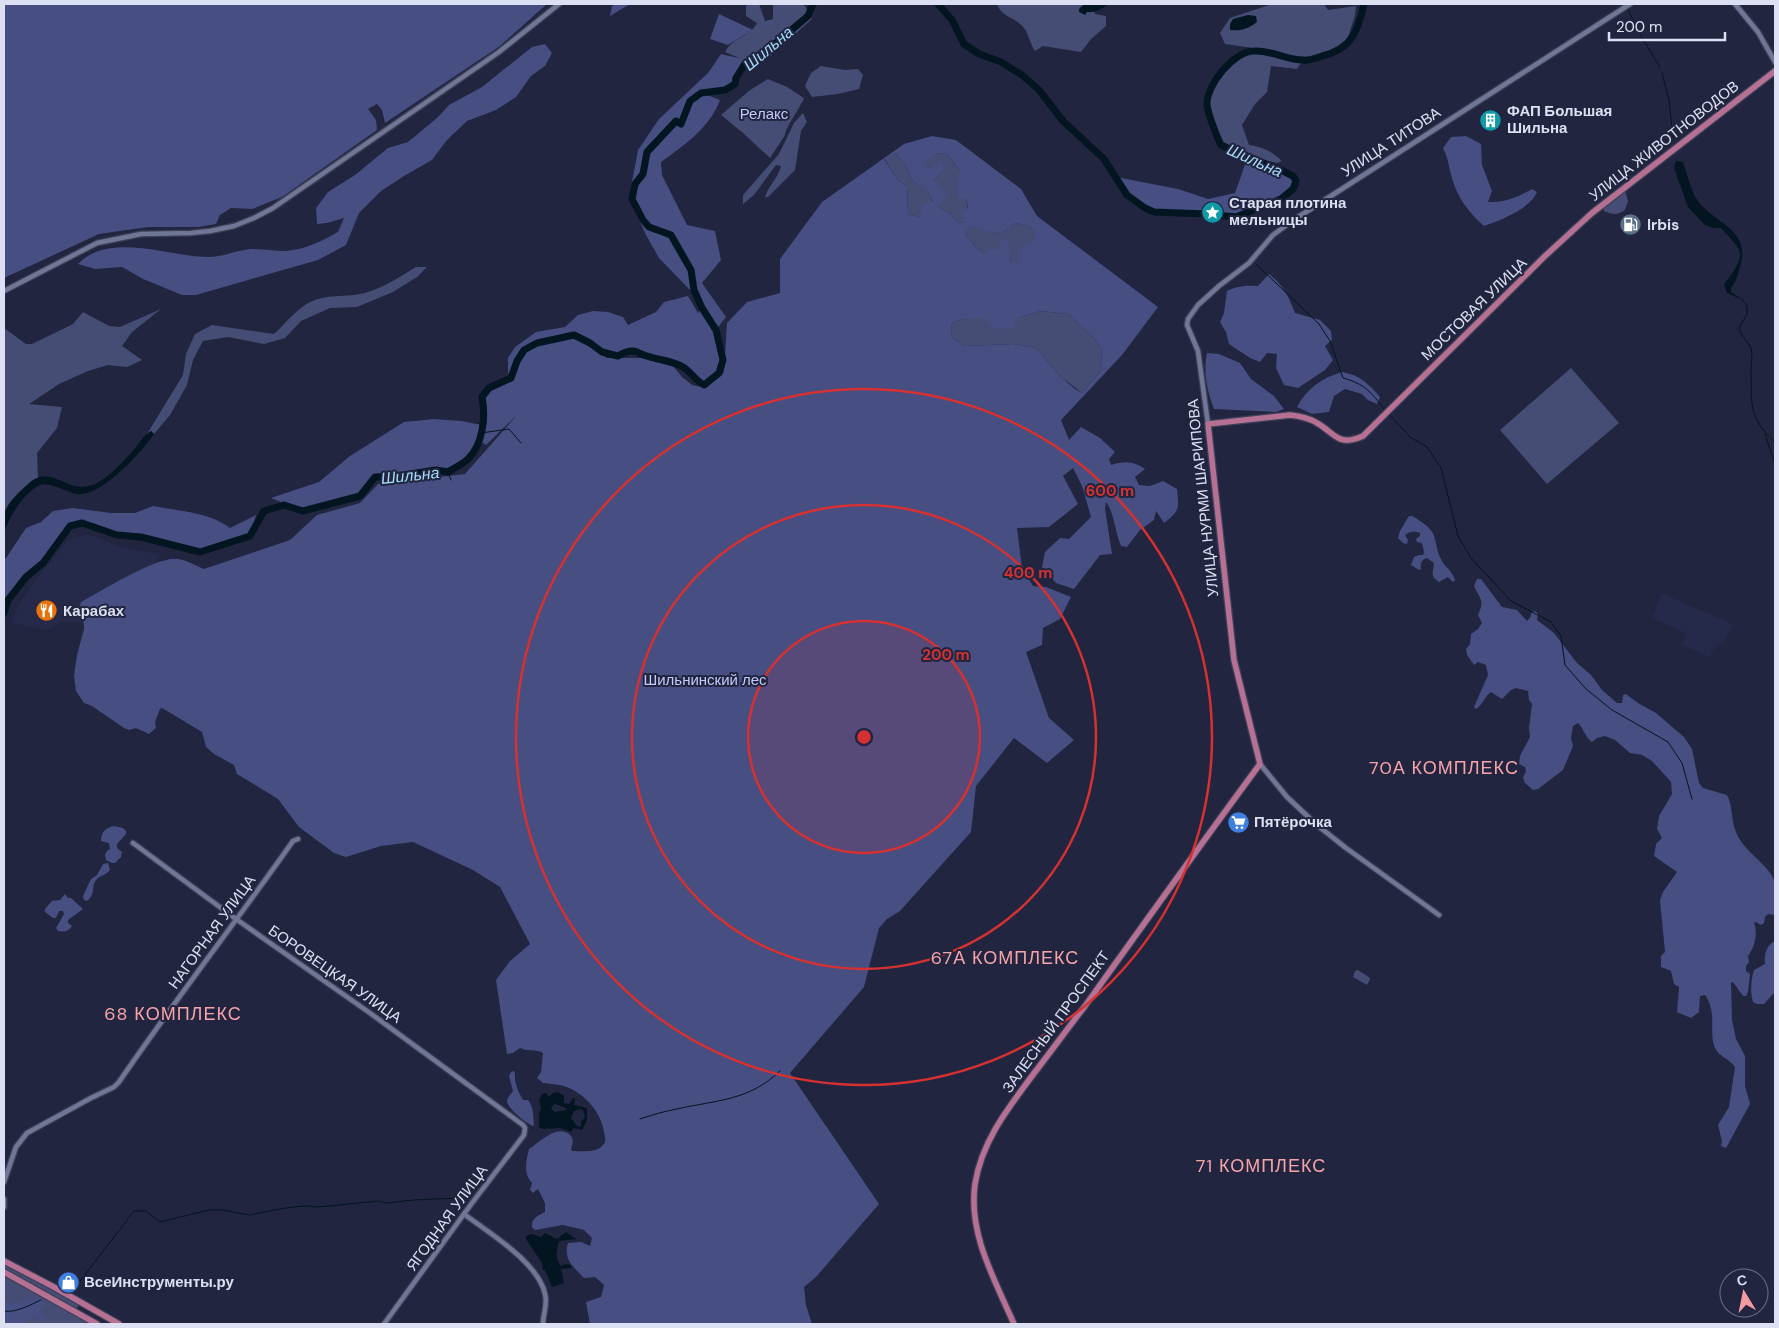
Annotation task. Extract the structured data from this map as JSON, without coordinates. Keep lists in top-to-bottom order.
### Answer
{
  "streets": {
    "main road": [
      "УЛИЦА ЖИВОТНОВОДОВ",
      "МОСТОВАЯ УЛИЦА",
      "УЛИЦА НУРМИ ШАРИПОВА",
      "ЗАЛЕСНЫЙ ПРОСПЕКТ"
    ],
    "street": [
      "УЛИЦА ТИТОВА",
      "НАГОРНАЯ УЛИЦА",
      "БОРОВЕЦКАЯ УЛИЦА",
      "ЯГОДНАЯ УЛИЦА"
    ]
  },
  "crossings": [
    ["УЛИЦА ЖИВОТНОВОДОВ", "МОСТОВАЯ УЛИЦА"],
    ["УЛИЦА ТИТОВА", "УЛИЦА НУРМИ ШАРИПОВА"],
    ["МОСТОВАЯ УЛИЦА", "УЛИЦА НУРМИ ШАРИПОВА"],
    ["УЛИЦА НУРМИ ШАРИПОВА", "ЗАЛЕСНЫЙ ПРОСПЕКТ"],
    ["НАГОРНАЯ УЛИЦА", "БОРОВЕЦКАЯ УЛИЦА"],
    ["БОРОВЕЦКАЯ УЛИЦА", "ЯГОДНАЯ УЛИЦА"]
  ],
  "districts": [
    "70А КОМПЛЕКС",
    "67А КОМПЛЕКС",
    "68 КОМПЛЕКС",
    "71 КОМПЛЕКС"
  ],
  "water": ["Шильна"],
  "parks": ["Релакс", "Шильнинский лес"],
  "places": {
    "building": ["ФАП Большая Шильна"],
    "place": ["Старая плотина мельницы"],
    "fuel station": ["Irbis"],
    "restaurant": ["Карабах"],
    "supermarket": ["Пятёрочка"],
    "shop": ["ВсеИнструменты.ру"]
  },
  "scale_bar": "200 m",
  "north": "top",
  "rings": ["600 m", "400 m", "200 m"]
}
